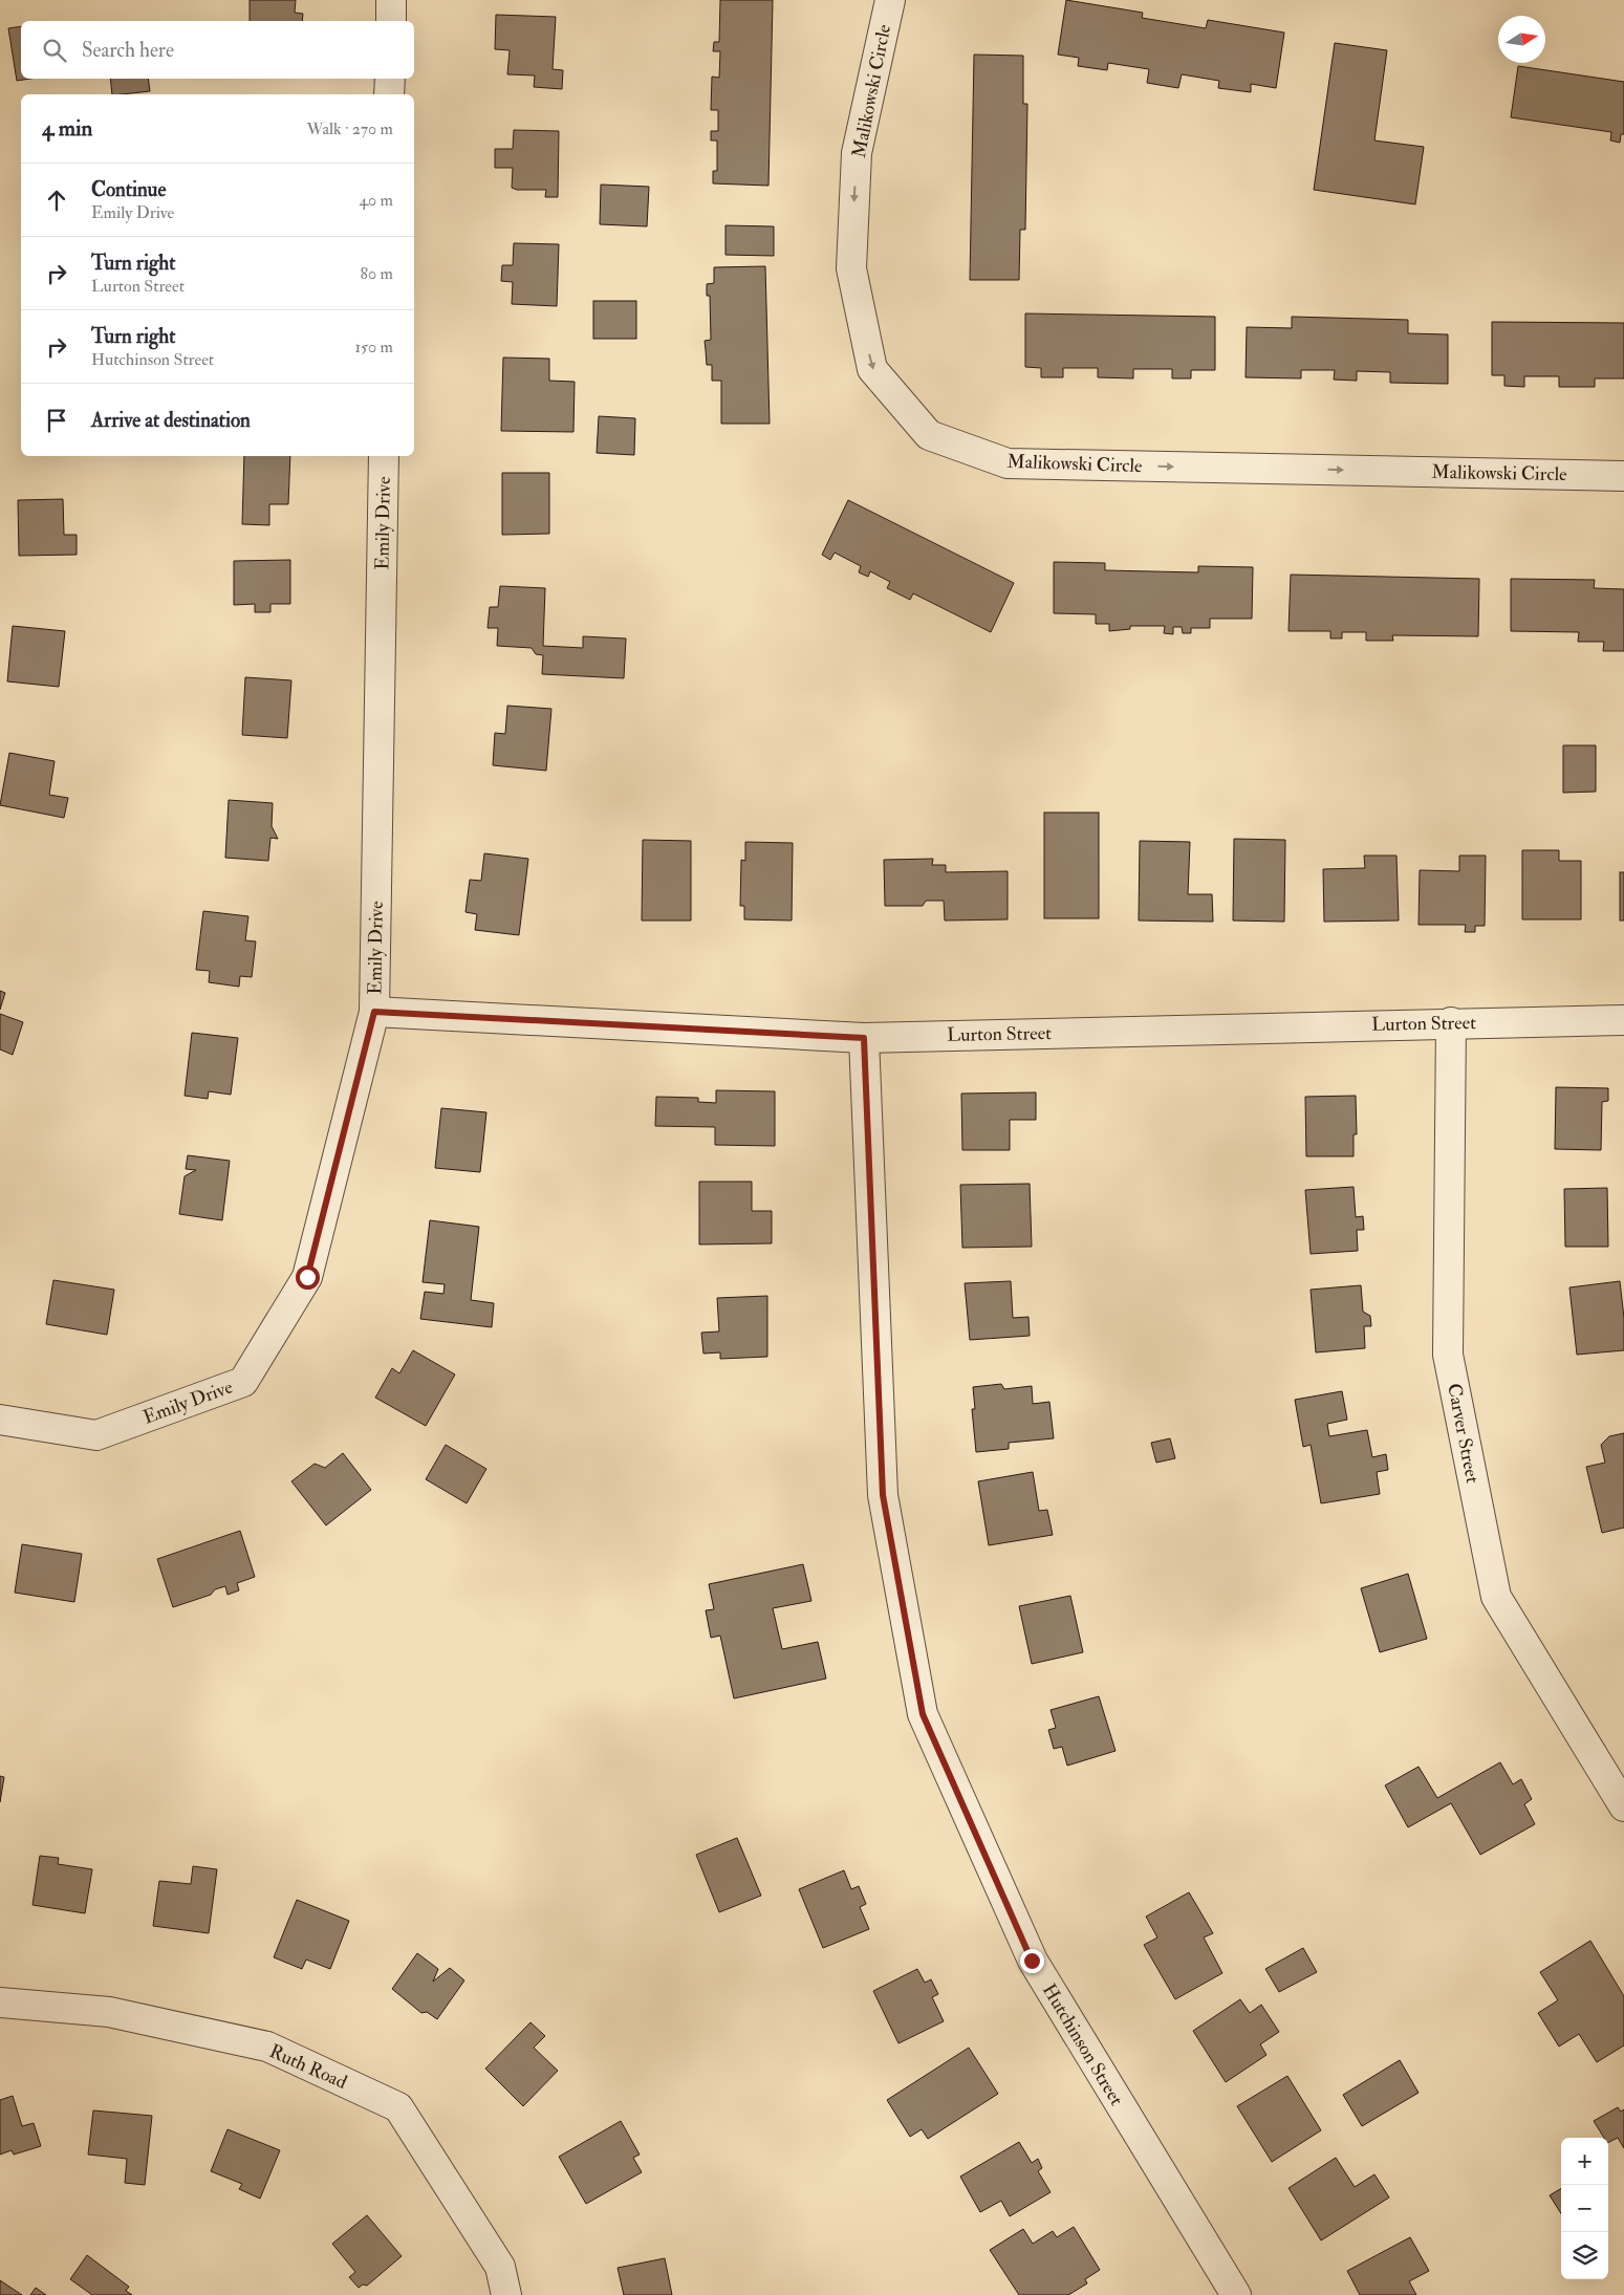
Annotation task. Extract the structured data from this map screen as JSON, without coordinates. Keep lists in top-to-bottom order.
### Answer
{
  "streets": {
    "street": [
      "Malikowski Circle",
      "Emily Drive",
      "Lurton Street",
      "Carver Street",
      "Hutchinson Street",
      "Ruth Road"
    ]
  },
  "crossings": [
    ["Emily Drive", "Lurton Street"],
    ["Lurton Street", "Carver Street"],
    ["Lurton Street", "Hutchinson Street"]
  ],
  "north": "right",
  "page": {
    "search": "Search here",
    "heading": ["4 min", "Walk · 270 m"],
    "list": [
      ["Continue", "Emily Drive", "40 m"],
      ["Turn right", "Lurton Street", "80 m"],
      ["Turn right", "Hutchinson Street", "150 m"],
      "Arrive at destination"
    ],
    "map_buttons": ["+", "−"]
  }
}
